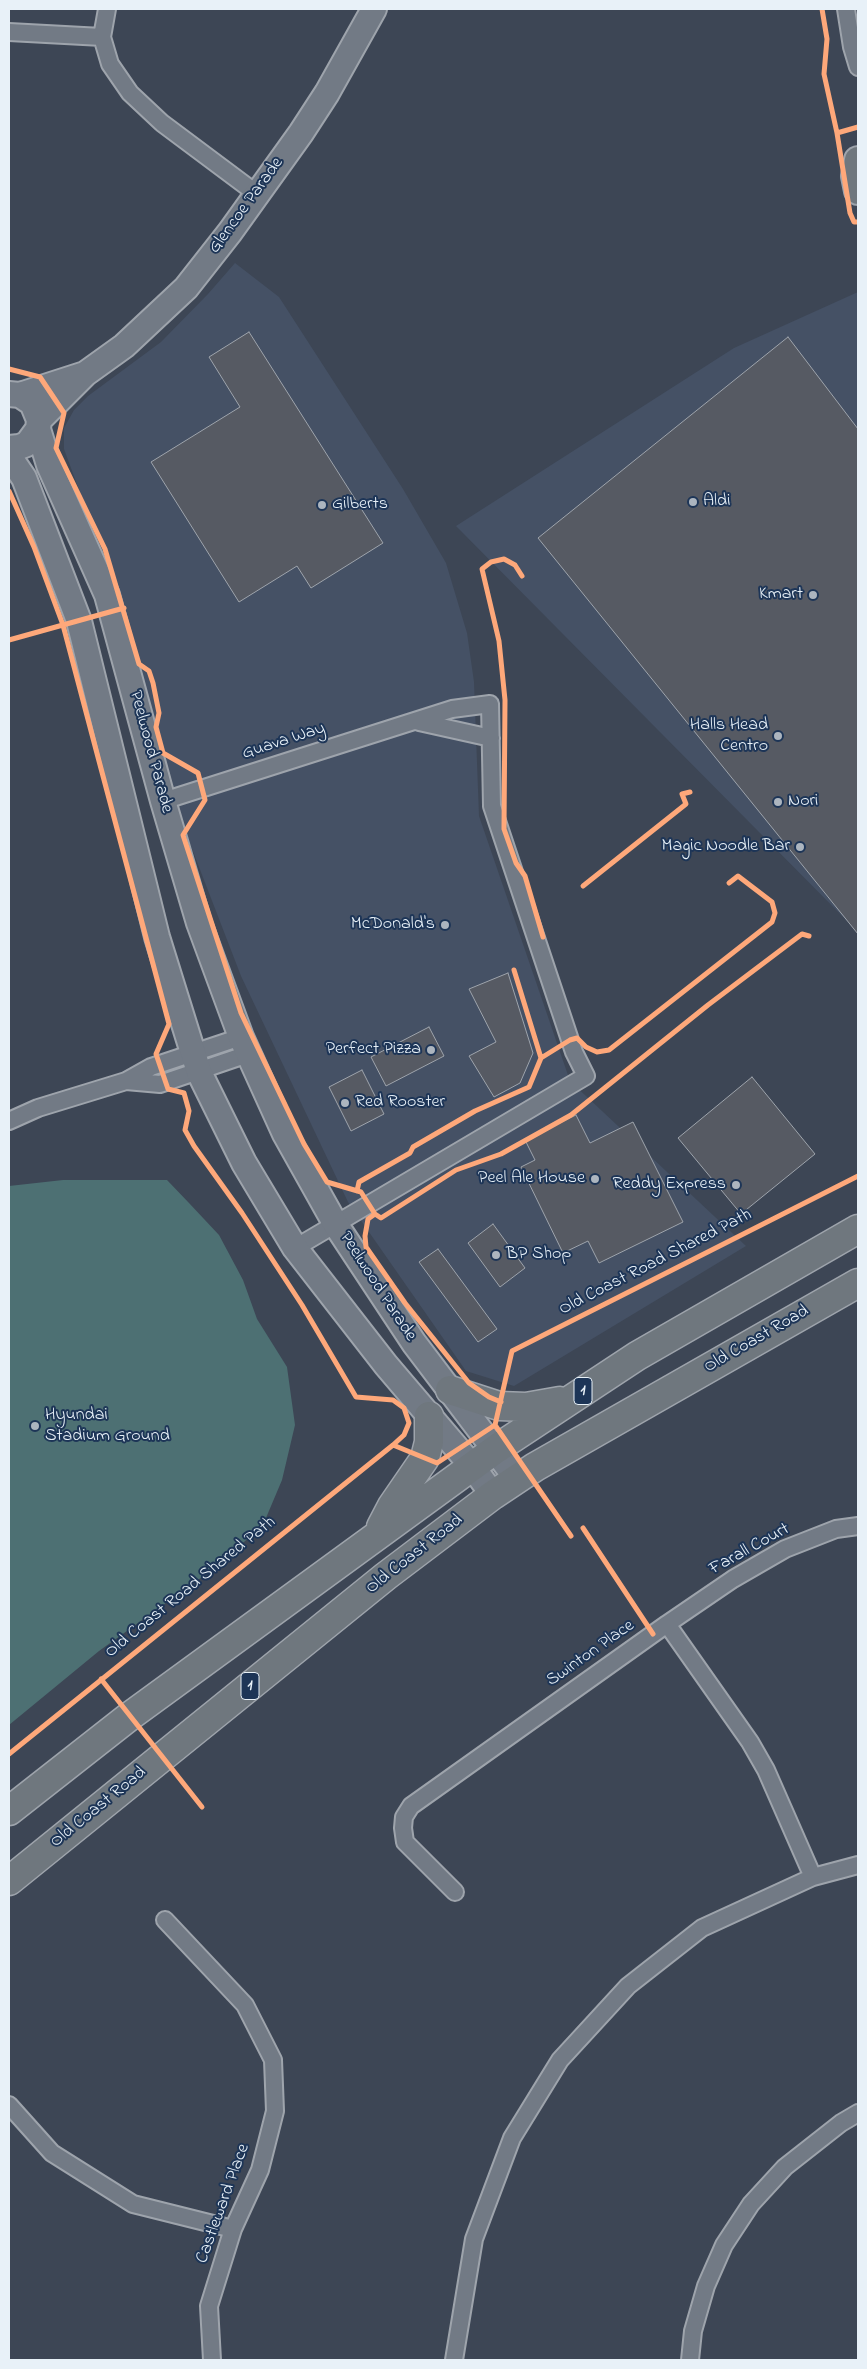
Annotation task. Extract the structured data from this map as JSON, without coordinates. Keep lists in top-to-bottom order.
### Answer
{
  "streets": {
    "highway": ["Old Coast Road", "1"],
    "street": [
      "Glencoe Parade",
      "Guava Way",
      "Peelwood Parade",
      "Farall Court",
      "Swinton Place",
      "Castleward Place"
    ],
    "cycle path": ["Old Coast Road Shared Path"]
  },
  "crossings": [
    ["Glencoe Parade", "Peelwood Parade"],
    ["Guava Way", "Peelwood Parade"],
    ["Peelwood Parade", "Old Coast Road"],
    ["Farall Court", "Swinton Place"]
  ],
  "places": [
    "Aldi",
    "Gilberts",
    "Kmart",
    "Halls Head Centro",
    "Nori",
    "Magic Noodle Bar",
    "McDonald's",
    "Perfect Pizza",
    "Red Rooster",
    "Peel Ale House",
    "Reddy Express",
    "BP Shop",
    "Hyundai Stadium Ground"
  ]
}
